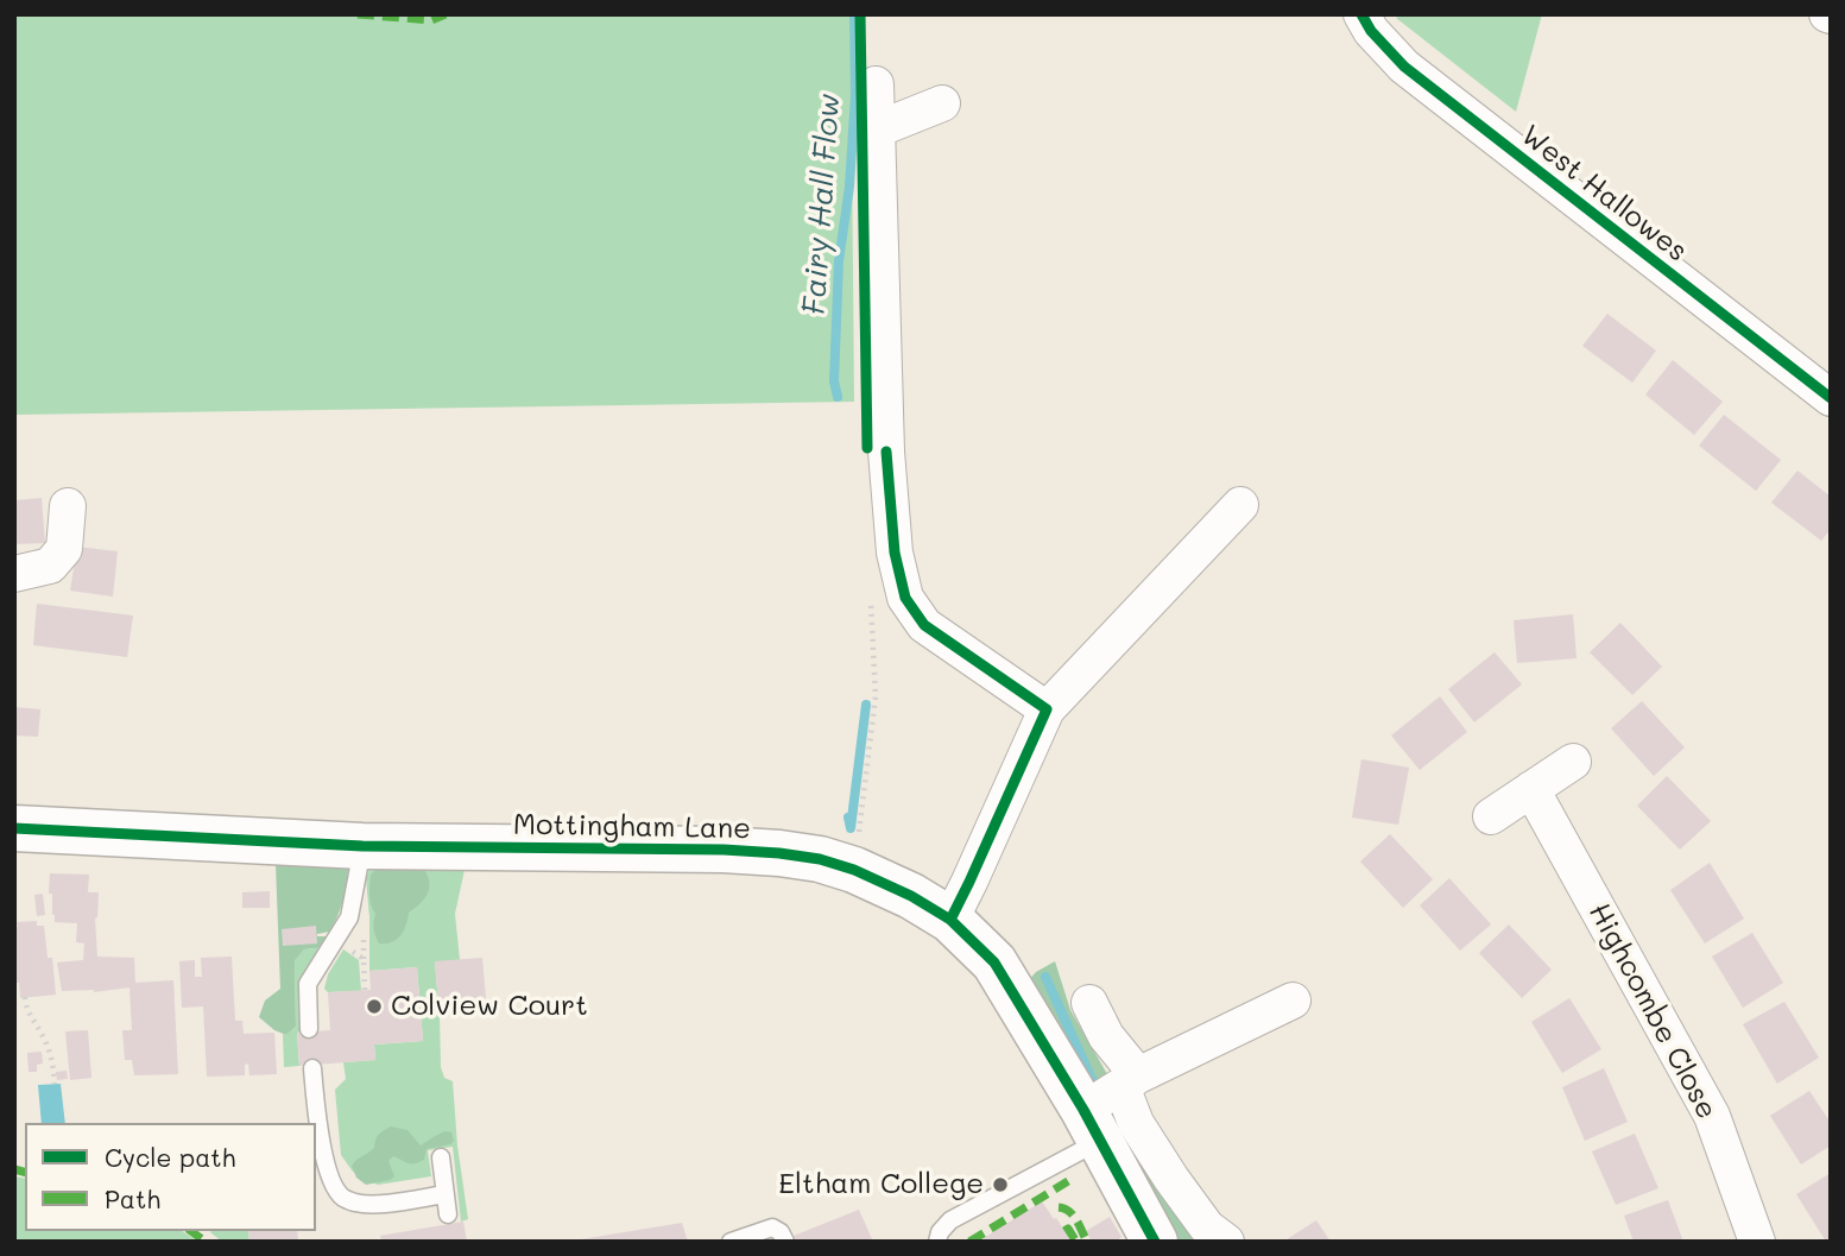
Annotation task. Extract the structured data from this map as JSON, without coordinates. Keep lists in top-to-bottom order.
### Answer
{
  "streets": {
    "street": ["West Hallowes", "Mottingham Lane", "Highcombe Close"]
  },
  "water": ["Fairy Hall Flow"],
  "places": ["Colview Court", "Eltham College"],
  "legend": ["Cycle path", "Path"]
}
